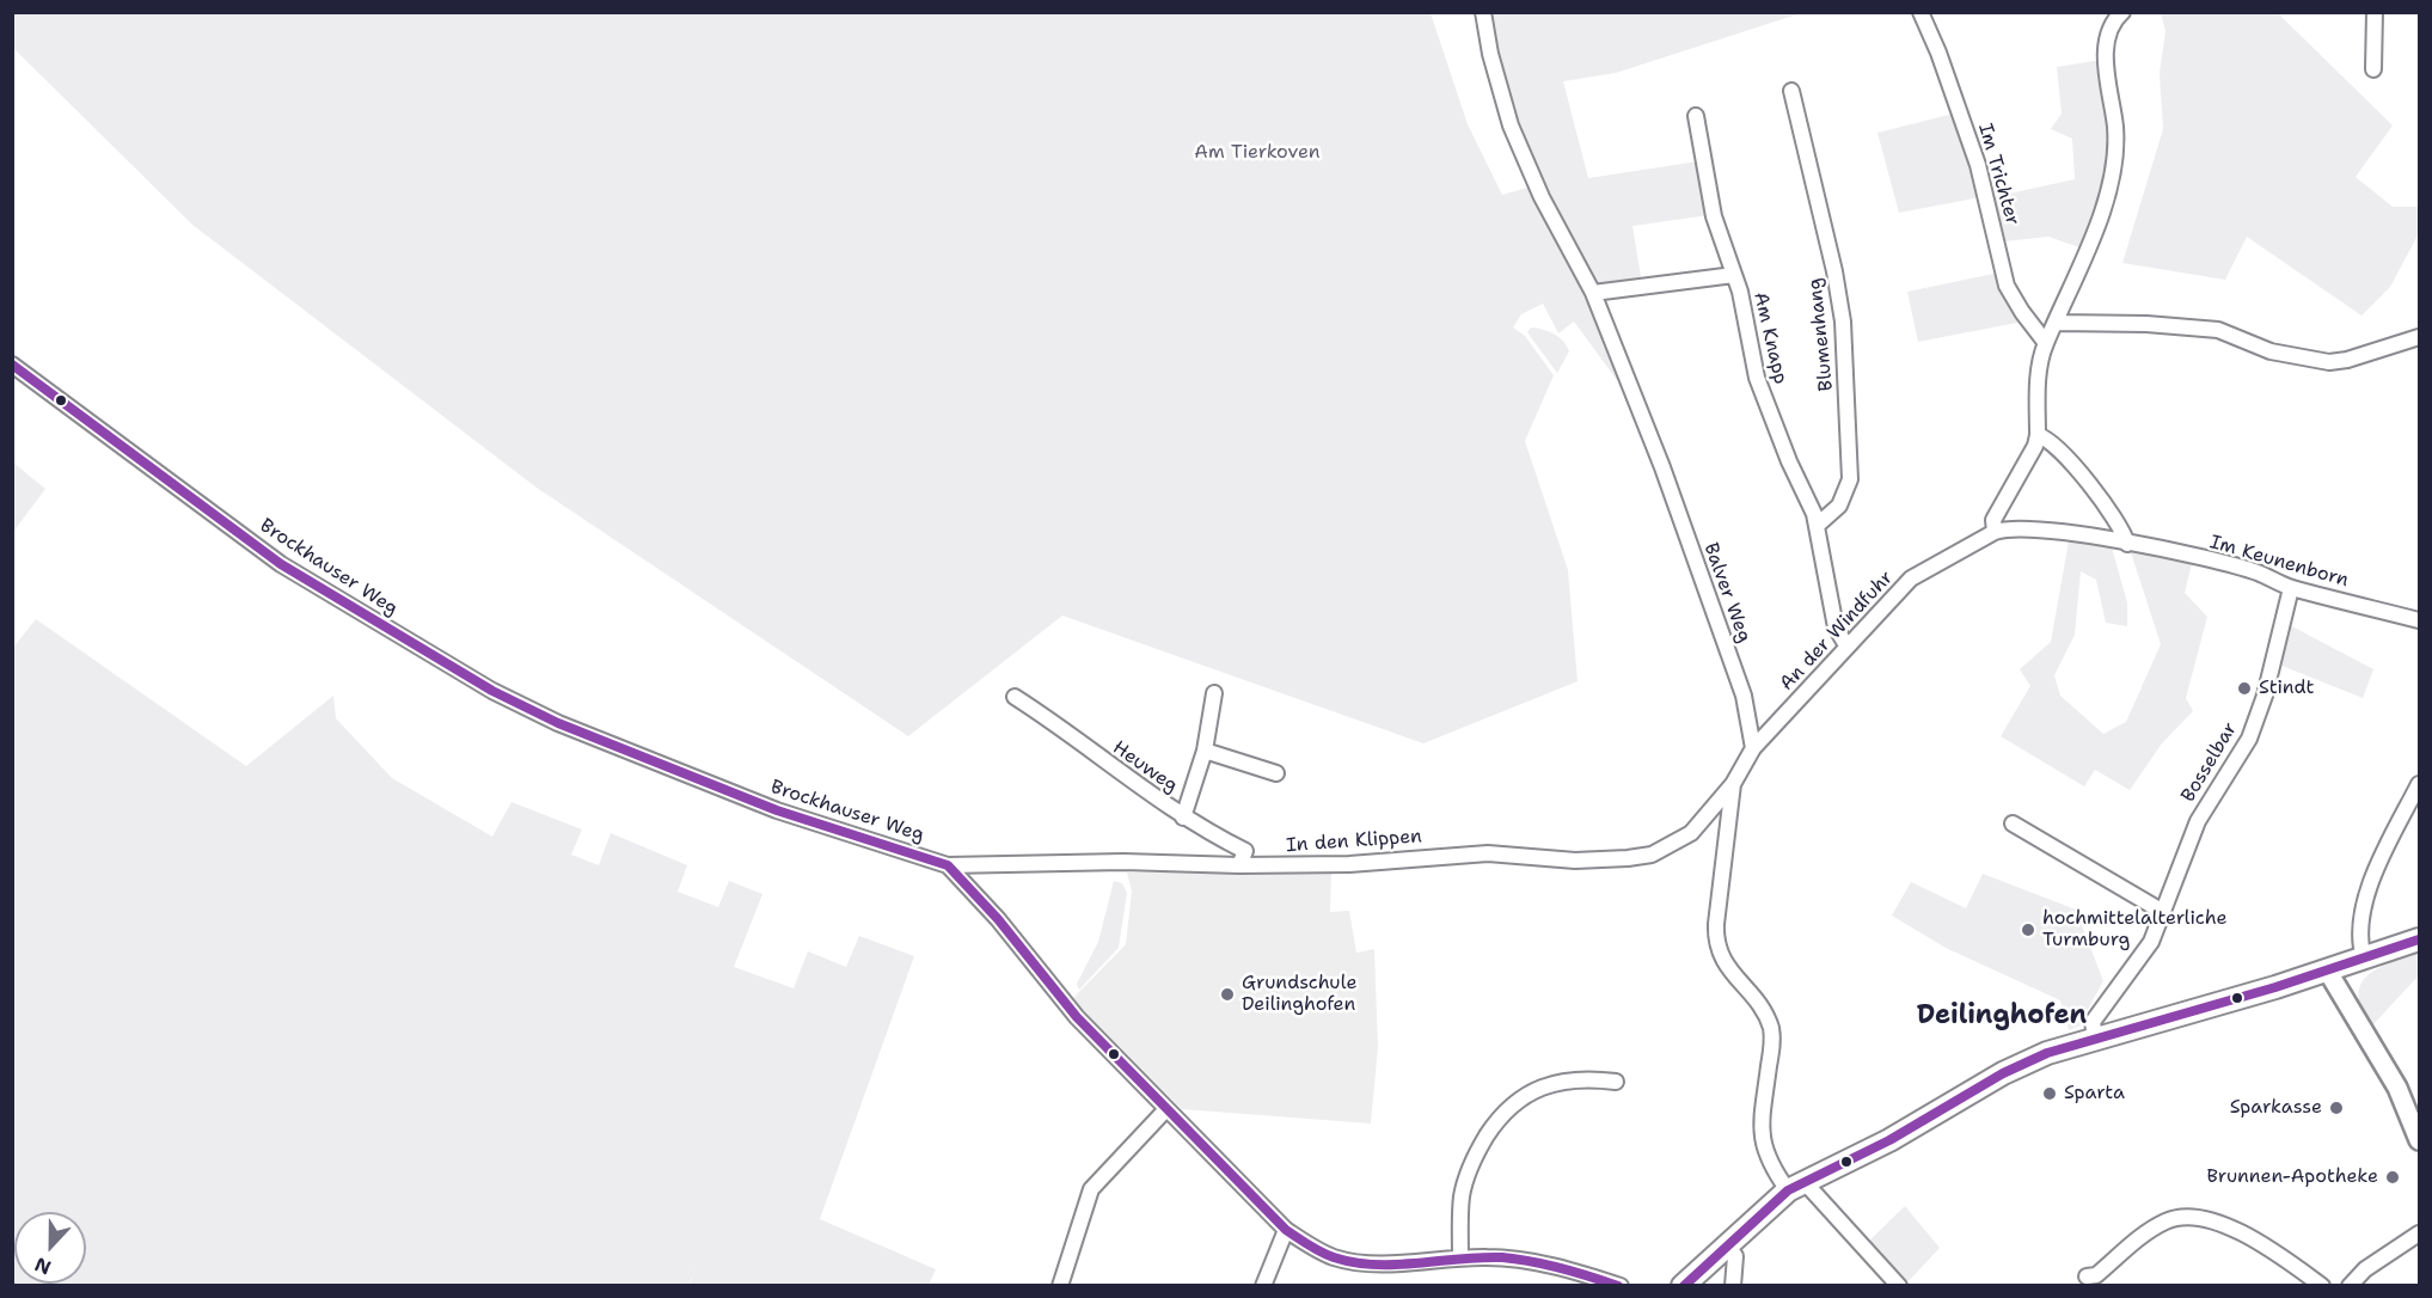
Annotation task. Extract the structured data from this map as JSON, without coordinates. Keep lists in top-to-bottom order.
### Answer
{
  "streets": {
    "street": [
      "Im Trichter",
      "Blumenhang",
      "Am Knapp",
      "Im Keunenborn",
      "Brockhauser Weg",
      "Balver Weg",
      "An der Windfuhr",
      "Bosselbar",
      "Heuweg",
      "In den Klippen"
    ]
  },
  "crossings": [
    ["Blumenhang", "Am Knapp"],
    ["Am Knapp", "An der Windfuhr"],
    ["Im Keunenborn", "An der Windfuhr"],
    ["Im Keunenborn", "Bosselbar"],
    ["Brockhauser Weg", "In den Klippen"],
    ["Balver Weg", "An der Windfuhr"],
    ["Heuweg", "In den Klippen"]
  ],
  "districts": ["Deilinghofen"],
  "parks": ["Am Tierkoven"],
  "places": [
    "Stindt",
    "hochmittelalterliche Turmburg",
    "Grundschule Deilinghofen",
    "Sparta",
    "Sparkasse",
    "Brunnen-Apotheke"
  ],
  "north": "bottom"
}
